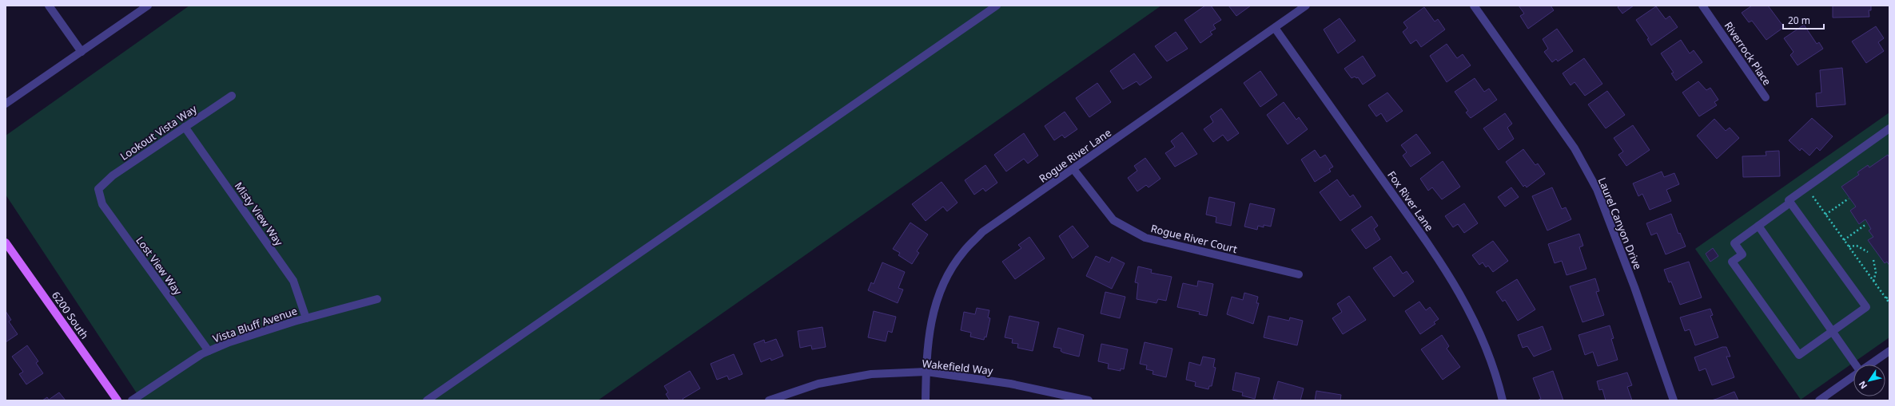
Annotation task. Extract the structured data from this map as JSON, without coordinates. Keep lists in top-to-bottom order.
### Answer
{
  "streets": {
    "main road": ["6200 South"],
    "street": [
      "Riverrock Place",
      "Lookout Vista Way",
      "Rogue River Lane",
      "Fox River Lane",
      "Misty View Way",
      "Laurel Canyon Drive",
      "Rogue River Court",
      "Lost View Way",
      "Vista Bluff Avenue",
      "Wakefield Way"
    ]
  },
  "crossings": [
    ["Lookout Vista Way", "Misty View Way"],
    ["Lookout Vista Way", "Lost View Way"],
    ["Rogue River Lane", "Fox River Lane"],
    ["Rogue River Lane", "Rogue River Court"],
    ["Rogue River Lane", "Wakefield Way"],
    ["Misty View Way", "Vista Bluff Avenue"],
    ["Lost View Way", "Vista Bluff Avenue"]
  ],
  "scale_bar": "20 m",
  "north": "bottom left"
}
